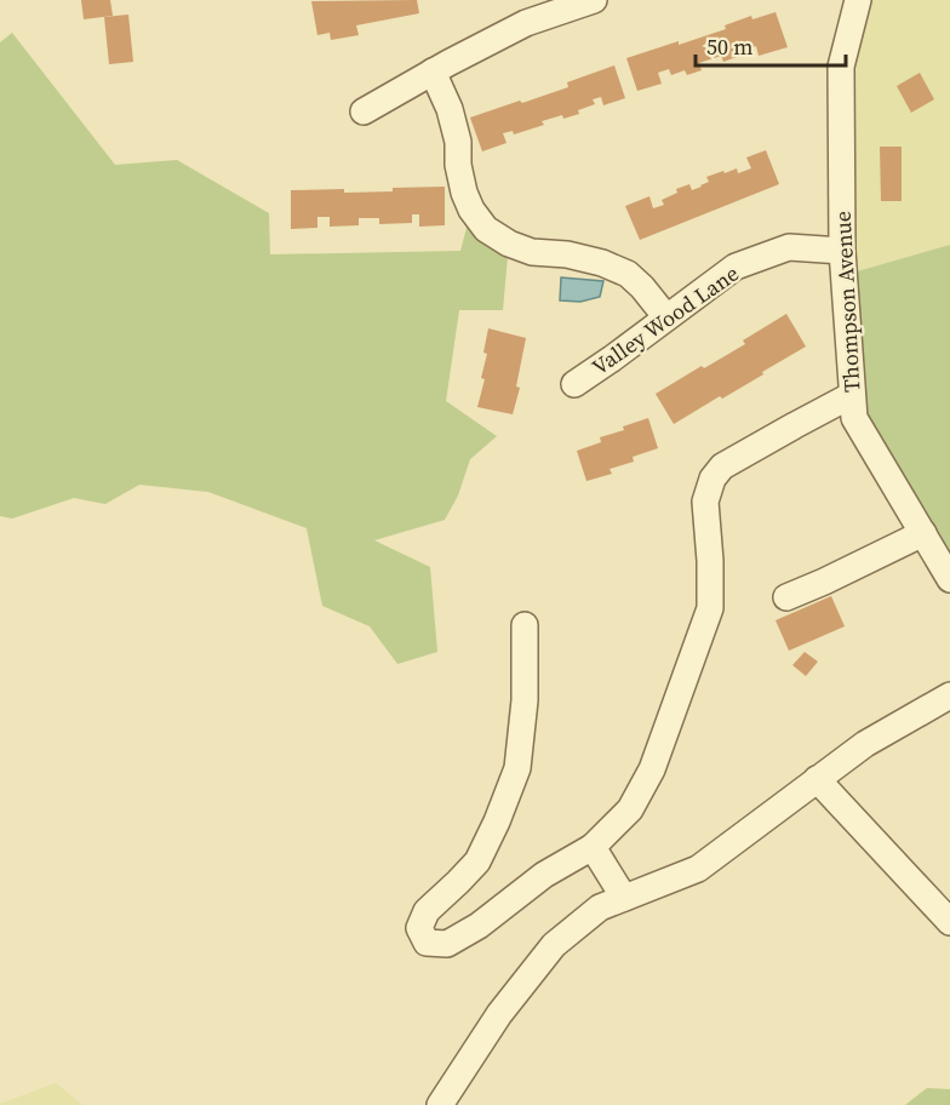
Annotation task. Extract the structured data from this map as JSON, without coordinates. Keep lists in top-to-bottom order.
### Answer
{
  "streets": {
    "street": ["Thompson Avenue", "Valley Wood Lane"]
  },
  "crossings": [
    ["Thompson Avenue", "Valley Wood Lane"]
  ],
  "scale_bar": "50 m"
}
